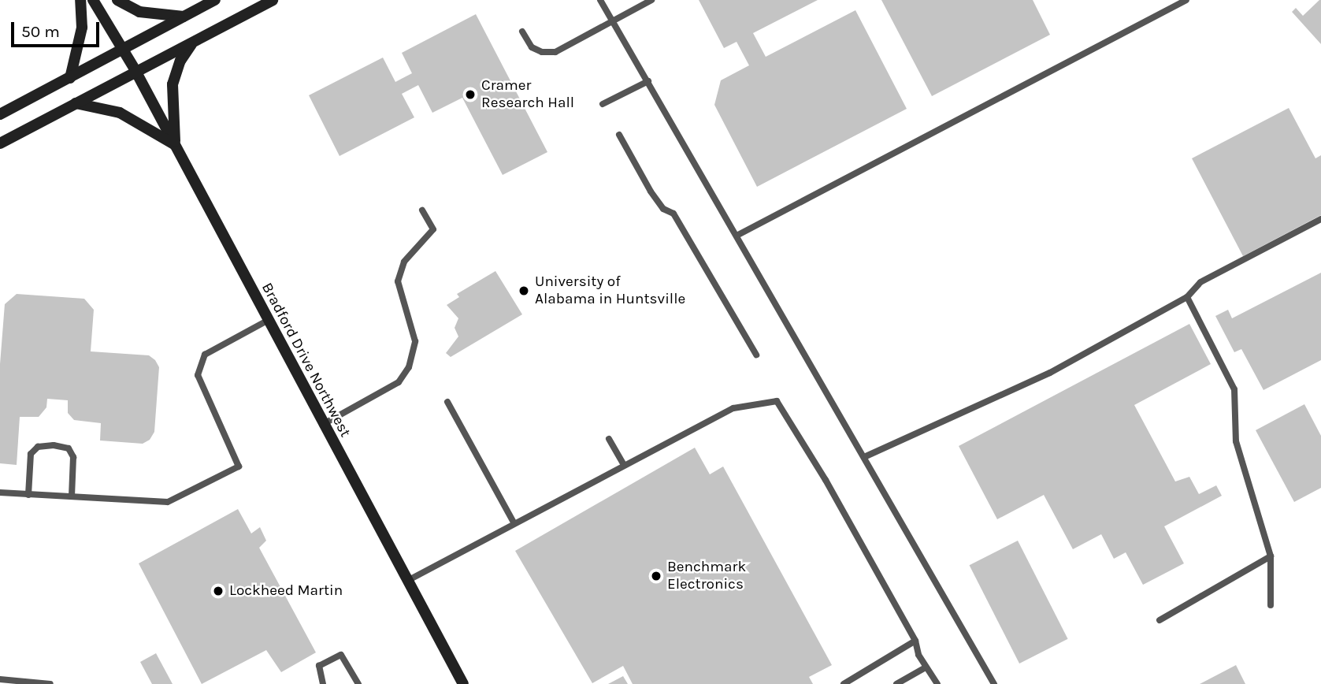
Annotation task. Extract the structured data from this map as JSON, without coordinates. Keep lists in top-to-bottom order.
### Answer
{
  "streets": {
    "main road": ["Bradford Drive Northwest"]
  },
  "places": [
    "Cramer Research Hall",
    "University of Alabama in Huntsville",
    "Benchmark Electronics",
    "Lockheed Martin"
  ],
  "scale_bar": "50 m"
}
